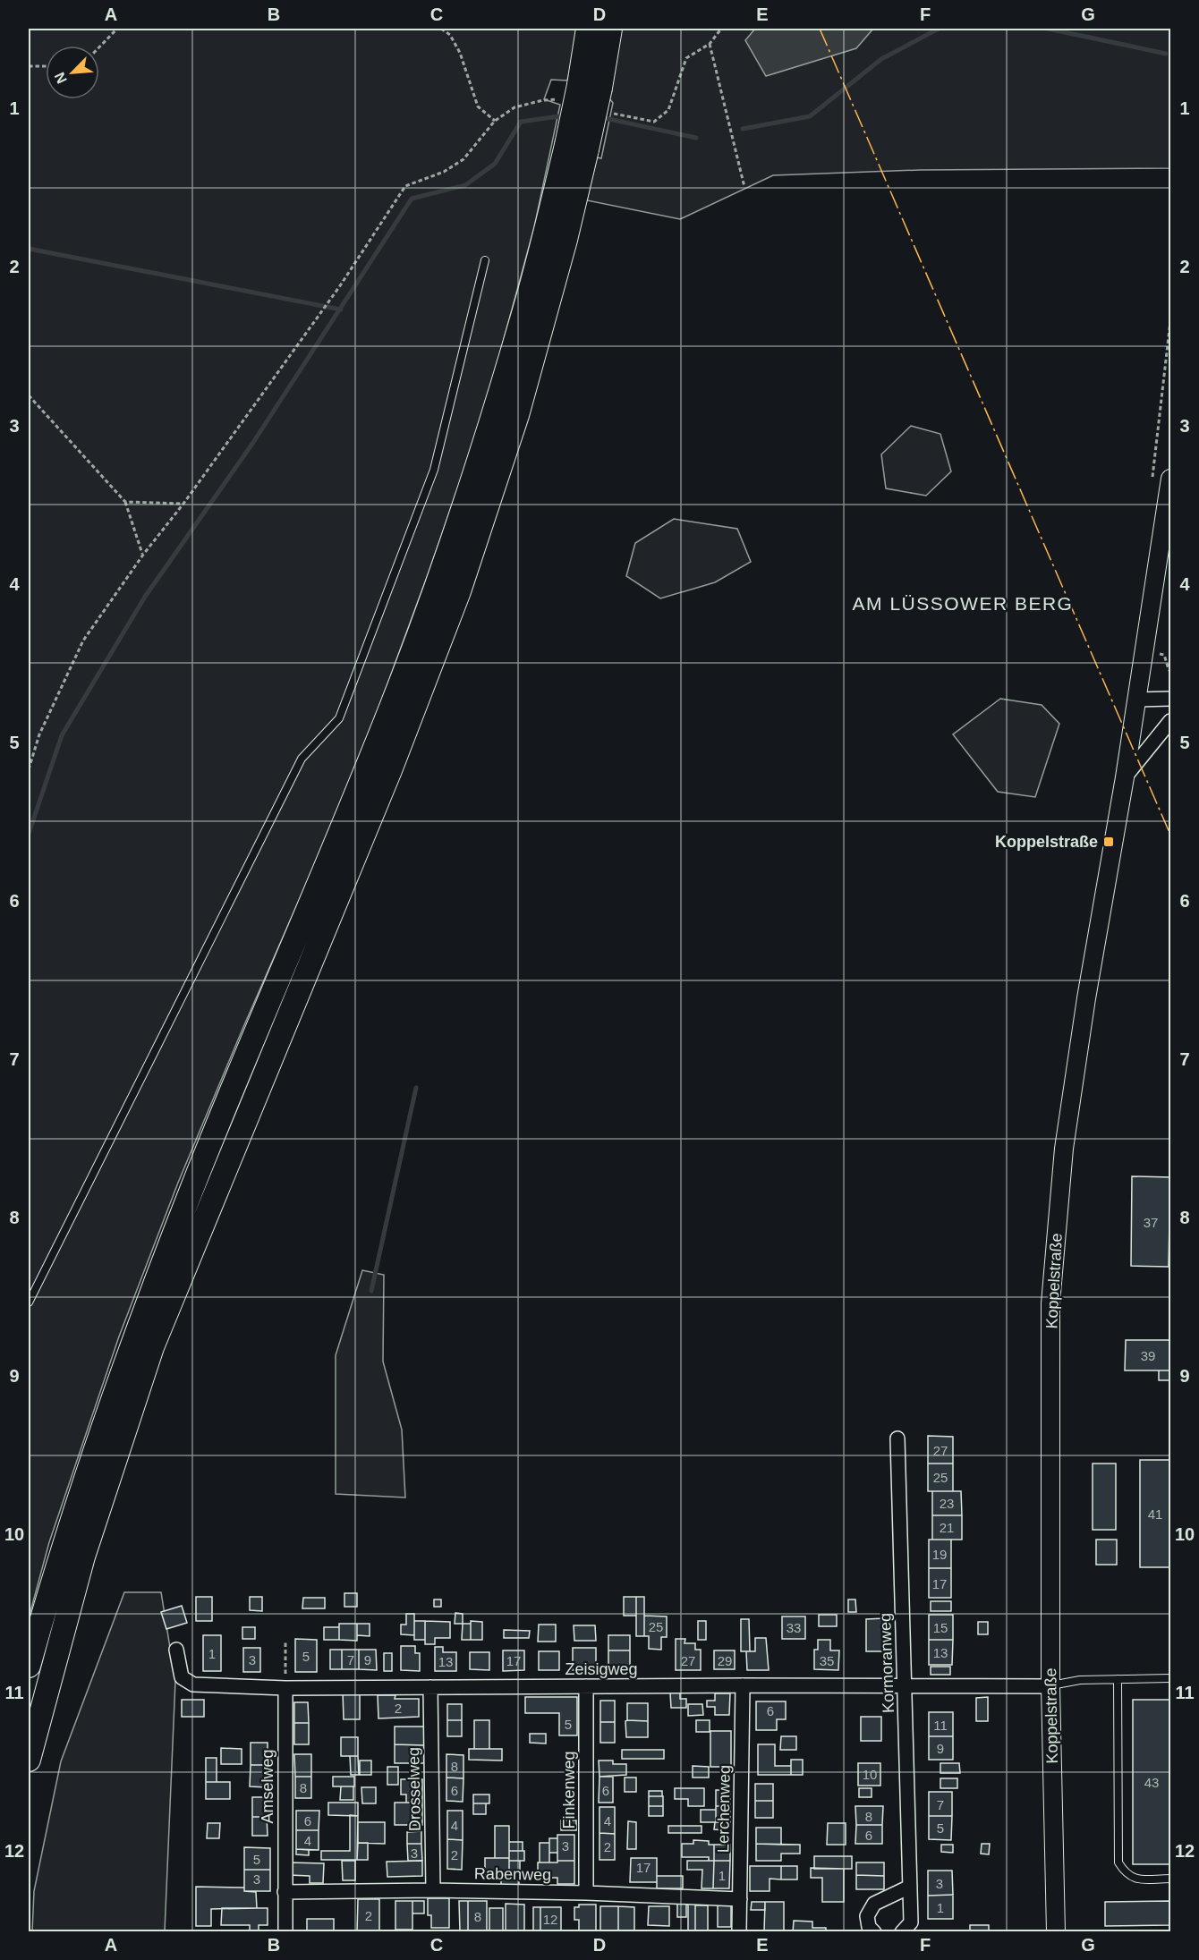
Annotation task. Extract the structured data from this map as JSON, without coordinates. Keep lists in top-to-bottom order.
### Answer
{
  "streets": {
    "street": [
      "Koppelstraße",
      "Kormoranweg",
      "Zeisigweg",
      "Amselweg",
      "Drosselweg",
      "Finkenweg",
      "Lerchenweg",
      "Rabenweg"
    ]
  },
  "crossings": [
    ["Koppelstraße", "Zeisigweg"],
    ["Kormoranweg", "Zeisigweg"],
    ["Zeisigweg", "Amselweg"],
    ["Zeisigweg", "Drosselweg"],
    ["Zeisigweg", "Finkenweg"],
    ["Zeisigweg", "Lerchenweg"],
    ["Amselweg", "Rabenweg"],
    ["Drosselweg", "Rabenweg"],
    ["Finkenweg", "Rabenweg"],
    ["Lerchenweg", "Rabenweg"]
  ],
  "districts": ["AM LÜSSOWER BERG"],
  "places": {
    "transit": ["Koppelstraße"]
  },
  "house_numbers": [
    "37",
    "39",
    "27",
    "25",
    "23",
    "41",
    "21",
    "19",
    "17",
    "25",
    "33",
    "15",
    "13",
    "1",
    "5",
    "3",
    "7",
    "9",
    "17",
    "27",
    "29",
    "35",
    "13",
    "2",
    "6",
    "5",
    "11",
    "9",
    "8",
    "10",
    "43",
    "8",
    "6",
    "6",
    "7",
    "8",
    "6",
    "4",
    "4",
    "5",
    "6",
    "4",
    "3",
    "2",
    "3",
    "2",
    "5",
    "17",
    "1",
    "3",
    "3",
    "1",
    "2",
    "8",
    "12"
  ],
  "north": "bottom left",
  "grid": {
    "columns": [
      "A",
      "B",
      "C",
      "D",
      "E",
      "F",
      "G"
    ],
    "rows": [
      "1",
      "2",
      "3",
      "4",
      "5",
      "6",
      "7",
      "8",
      "9",
      "10",
      "11",
      "12"
    ]
  }
}
